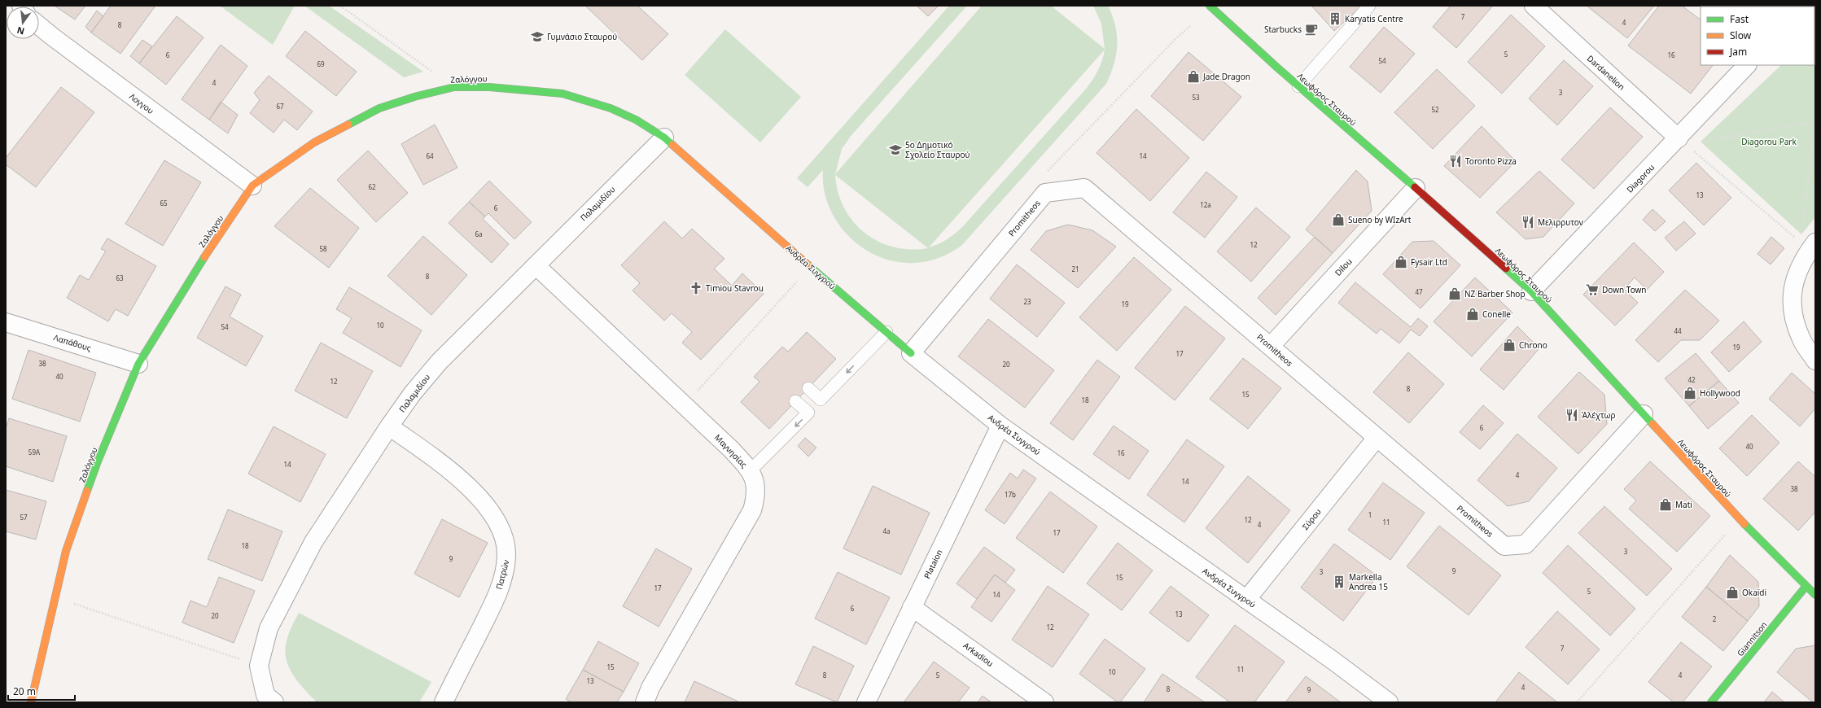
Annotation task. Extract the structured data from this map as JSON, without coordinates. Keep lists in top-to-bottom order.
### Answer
{
  "streets": {
    "street": [
      "Dardanelion",
      "Ζαλόγγου",
      "Λεωφόρος Σταυρού",
      "Λογγου",
      "Diagorou",
      "Παλαμιδίου",
      "Promitheos",
      "Ανδρέα Συγγρού",
      "Dilou",
      "Λαπάθους",
      "Μαγνησίας",
      "Σύρου",
      "Plataion",
      "Πατρών",
      "Giannitson",
      "Arkadiou"
    ]
  },
  "crossings": [
    ["Dardanelion", "Diagorou"],
    ["Ζαλόγγου", "Λογγου"],
    ["Ζαλόγγου", "Παλαμιδίου"],
    ["Ζαλόγγου", "Ανδρέα Συγγρού"],
    ["Ζαλόγγου", "Λαπάθους"],
    ["Λεωφόρος Σταυρού", "Diagorou"],
    ["Λεωφόρος Σταυρού", "Promitheos"],
    ["Λεωφόρος Σταυρού", "Dilou"],
    ["Λεωφόρος Σταυρού", "Giannitson"],
    ["Παλαμιδίου", "Ανδρέα Συγγρού"],
    ["Παλαμιδίου", "Μαγνησίας"],
    ["Παλαμιδίου", "Πατρών"],
    ["Promitheos", "Ανδρέα Συγγρού"],
    ["Promitheos", "Dilou"],
    ["Promitheos", "Σύρου"],
    ["Ανδρέα Συγγρού", "Σύρου"],
    ["Ανδρέα Συγγρού", "Plataion"],
    ["Plataion", "Arkadiou"]
  ],
  "parks": ["Diagorou Park"],
  "places": {
    "building": ["Karyatis Centre", "Markella Andrea 15"],
    "cafe": ["Starbucks"],
    "school or university": ["Γυμνάσιο Σταυρού", "5ο Δημοτικό Σχολείο Σταυρού"],
    "shop": [
      "Jade Dragon",
      "Sueno by WIzArt",
      "Fysair Ltd",
      "NZ Barber Shop",
      "Conelle",
      "Chrono",
      "Hollywood",
      "Mati",
      "Okaïdi"
    ],
    "restaurant": ["Toronto Pizza", "Μελιρρυτον", "Άλέχτωρ"],
    "church": ["Timiou Stavrou"],
    "supermarket": ["Down Town"]
  },
  "house_numbers": [
    "7",
    "4",
    "8",
    "5",
    "6",
    "16",
    "54",
    "69",
    "4",
    "3",
    "53",
    "67",
    "52",
    "64",
    "14",
    "62",
    "13",
    "65",
    "12a",
    "6",
    "6a",
    "12",
    "58",
    "21",
    "8",
    "63",
    "47",
    "23",
    "19",
    "10",
    "54",
    "44",
    "19",
    "17",
    "38",
    "20",
    "40",
    "42",
    "12",
    "8",
    "15",
    "18",
    "6",
    "40",
    "59A",
    "16",
    "14",
    "4",
    "14",
    "38",
    "17b",
    "1",
    "57",
    "12",
    "11",
    "4",
    "4a",
    "17",
    "18",
    "3",
    "9",
    "9",
    "3",
    "15",
    "17",
    "5",
    "14",
    "6",
    "13",
    "20",
    "2",
    "12",
    "7",
    "15",
    "11",
    "10",
    "8",
    "5",
    "4",
    "13",
    "4",
    "8",
    "9"
  ],
  "legend": ["Fast", "Slow", "Jam"],
  "scale_bar": "20 m",
  "north": "bottom"
}
